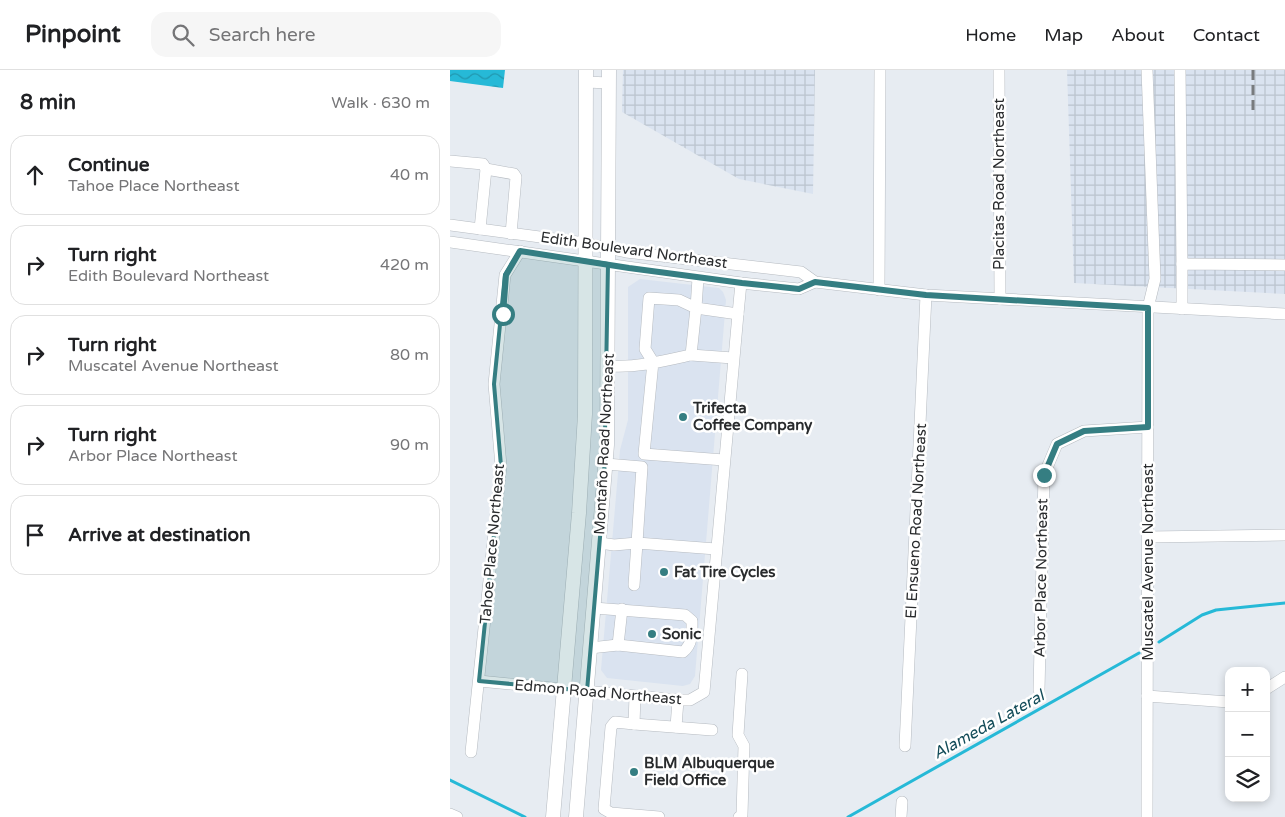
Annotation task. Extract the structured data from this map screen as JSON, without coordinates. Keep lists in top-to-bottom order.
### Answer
{
  "streets": {
    "main road": ["Montaño Road Northeast"],
    "street": [
      "Placitas Road Northeast",
      "Edith Boulevard Northeast",
      "El Ensueno Road Northeast",
      "Tahoe Place Northeast",
      "Muscatel Avenue Northeast",
      "Arbor Place Northeast",
      "Edmon Road Northeast"
    ]
  },
  "crossings": [
    ["Placitas Road Northeast", "Edith Boulevard Northeast"],
    ["Edith Boulevard Northeast", "Montaño Road Northeast"],
    ["Edith Boulevard Northeast", "El Ensueno Road Northeast"],
    ["Edith Boulevard Northeast", "Tahoe Place Northeast"],
    ["Edith Boulevard Northeast", "Muscatel Avenue Northeast"],
    ["Montaño Road Northeast", "Edmon Road Northeast"],
    ["Tahoe Place Northeast", "Edmon Road Northeast"],
    ["Muscatel Avenue Northeast", "Arbor Place Northeast"]
  ],
  "water": ["Alameda Lateral"],
  "places": [
    "Trifecta Coffee Company",
    "Fat Tire Cycles",
    "Sonic",
    "BLM Albuquerque Field Office"
  ],
  "page": {
    "header": "Pinpoint",
    "search": "Search here",
    "nav": [
      "Home",
      "Map",
      "About",
      "Contact"
    ],
    "heading": ["8 min", "Walk · 630 m"],
    "list": [
      ["Continue", "Tahoe Place Northeast", "40 m"],
      ["Turn right", "Edith Boulevard Northeast", "420 m"],
      ["Turn right", "Muscatel Avenue Northeast", "80 m"],
      ["Turn right", "Arbor Place Northeast", "90 m"],
      "Arrive at destination"
    ],
    "map_buttons": ["+", "−"]
  }
}
